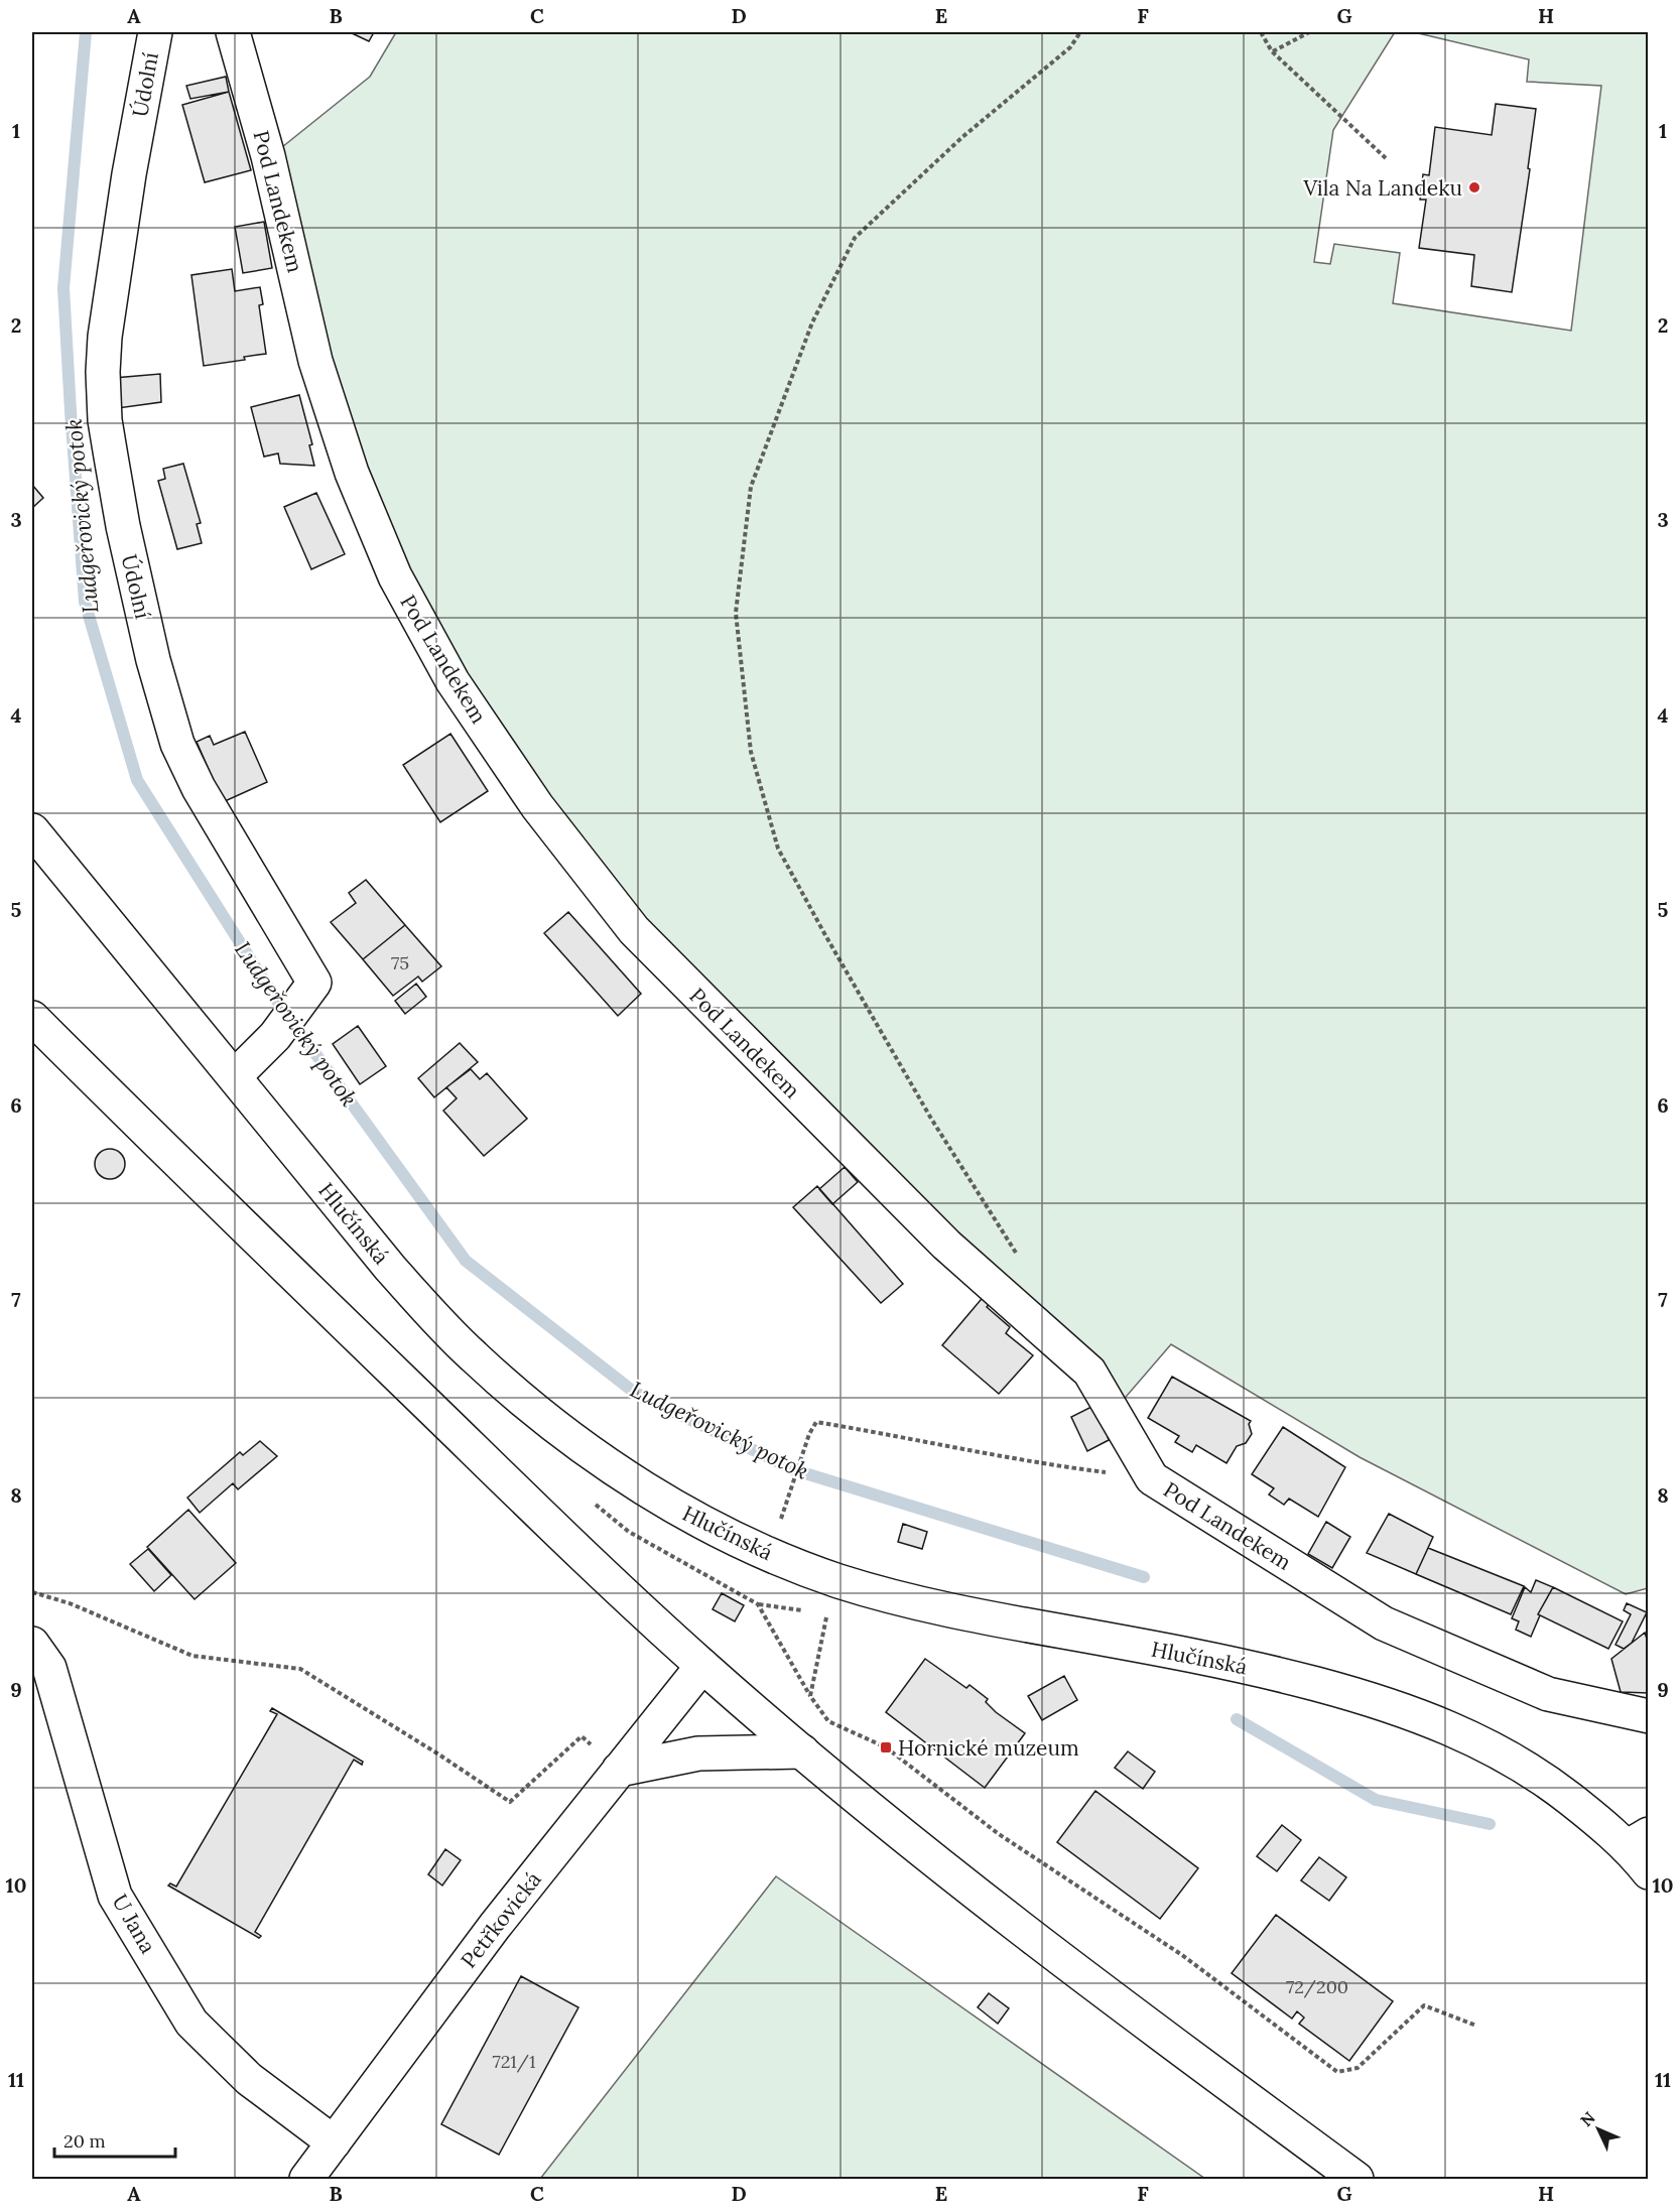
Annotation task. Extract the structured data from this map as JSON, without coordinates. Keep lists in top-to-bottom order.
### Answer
{
  "streets": {
    "street": [
      "Údolní",
      "Pod Landekem",
      "Hlučínská",
      "Petřkovická",
      "U Jana"
    ]
  },
  "crossings": [
    ["Údolní", "Hlučínská"],
    ["Petřkovická", "U Jana"]
  ],
  "water": ["Ludgeřovický potok"],
  "places": {
    "other": ["Vila Na Landeku"],
    "transit": ["Hornické muzeum"]
  },
  "house_numbers": ["75", "72/200", "721/1"],
  "scale_bar": "20 m",
  "north": "top left",
  "grid": {
    "columns": [
      "A",
      "B",
      "C",
      "D",
      "E",
      "F",
      "G",
      "H"
    ],
    "rows": [
      "1",
      "2",
      "3",
      "4",
      "5",
      "6",
      "7",
      "8",
      "9",
      "10",
      "11"
    ]
  }
}
